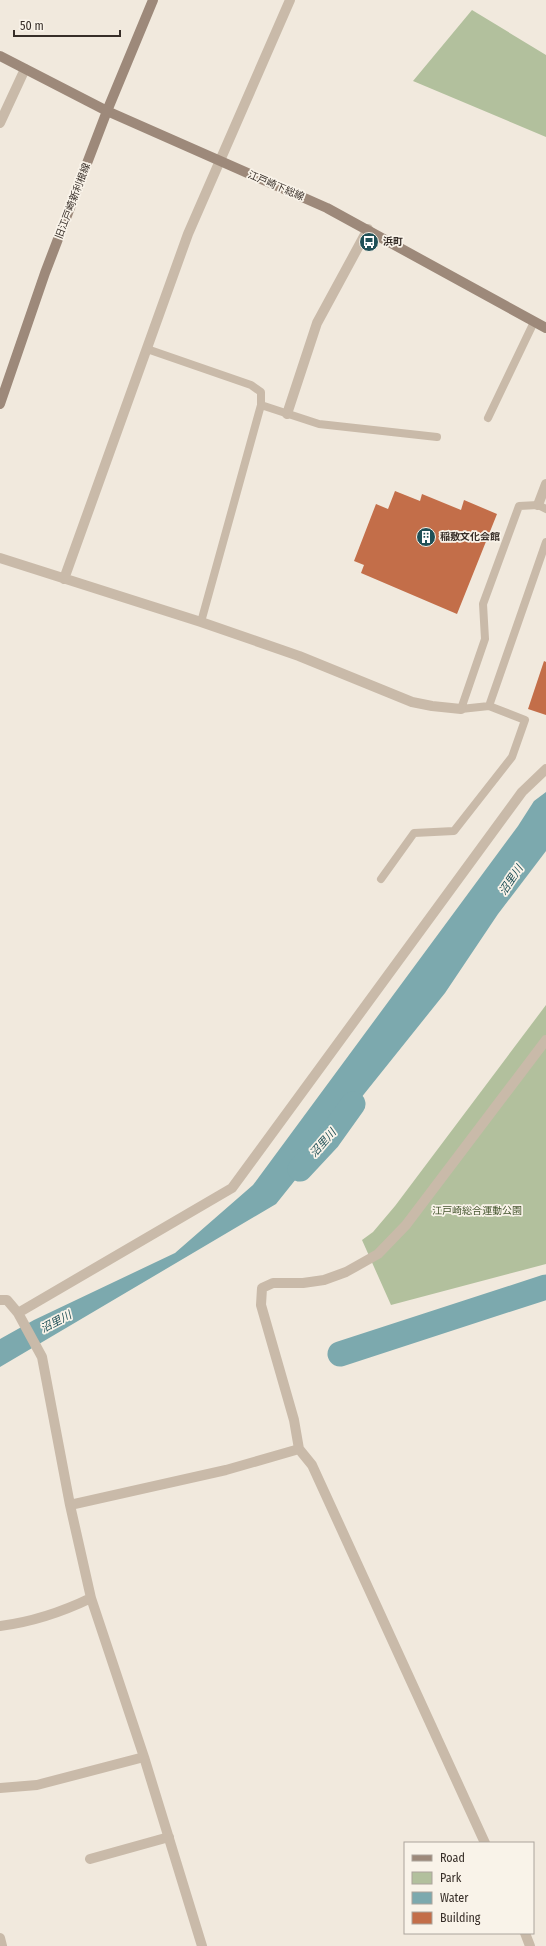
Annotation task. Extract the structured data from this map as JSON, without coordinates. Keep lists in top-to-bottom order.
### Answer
{
  "streets": {
    "main road": ["江戸崎下総線", "旧江戸崎新利根線"]
  },
  "crossings": [
    ["江戸崎下総線", "旧江戸崎新利根線"]
  ],
  "water": ["沼里川"],
  "parks": ["江戸崎総合運動公園"],
  "places": {
    "bus stop": ["浜町"],
    "building": ["稲敷文化会館"]
  },
  "legend": [
    "Road",
    "Park",
    "Water",
    "Building"
  ],
  "scale_bar": "50 m"
}
